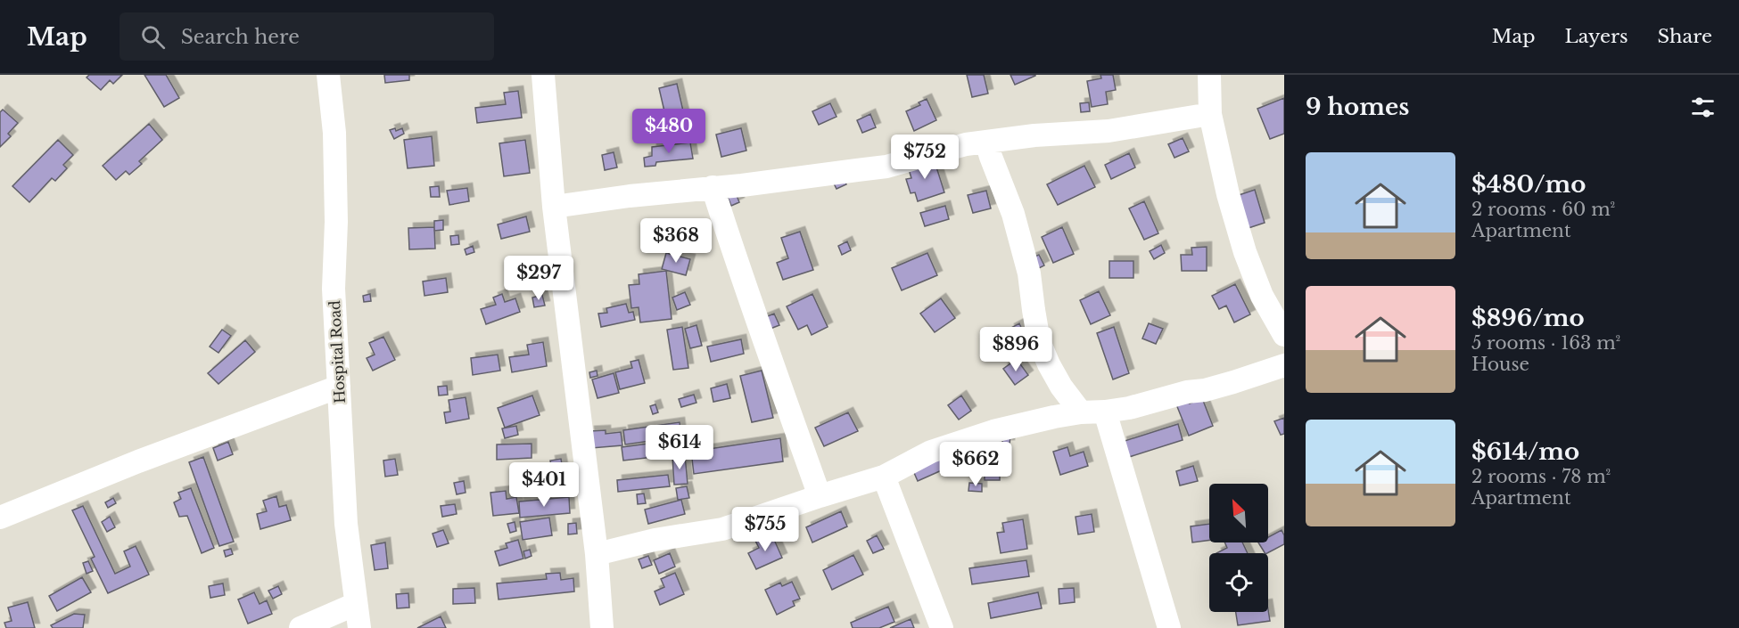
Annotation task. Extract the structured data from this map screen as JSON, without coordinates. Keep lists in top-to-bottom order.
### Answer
{
  "streets": {
    "street": ["Hospital Road"]
  },
  "north": "top left",
  "page": {
    "header": "Map",
    "search": "Search here",
    "nav": ["Map", "Layers", "Share"],
    "heading": "9 homes",
    "price": [
      "$480",
      "$752",
      "$368",
      "$297",
      "$896",
      "$614",
      "$662",
      "$401",
      "$755"
    ],
    "list": [
      {
        "name": "$480/mo",
        "note": "2 rooms · 60 m² · Apartment"
      },
      {
        "name": "$896/mo",
        "note": "5 rooms · 163 m² · House"
      },
      {
        "name": "$614/mo",
        "note": "2 rooms · 78 m² · Apartment"
      }
    ]
  }
}
